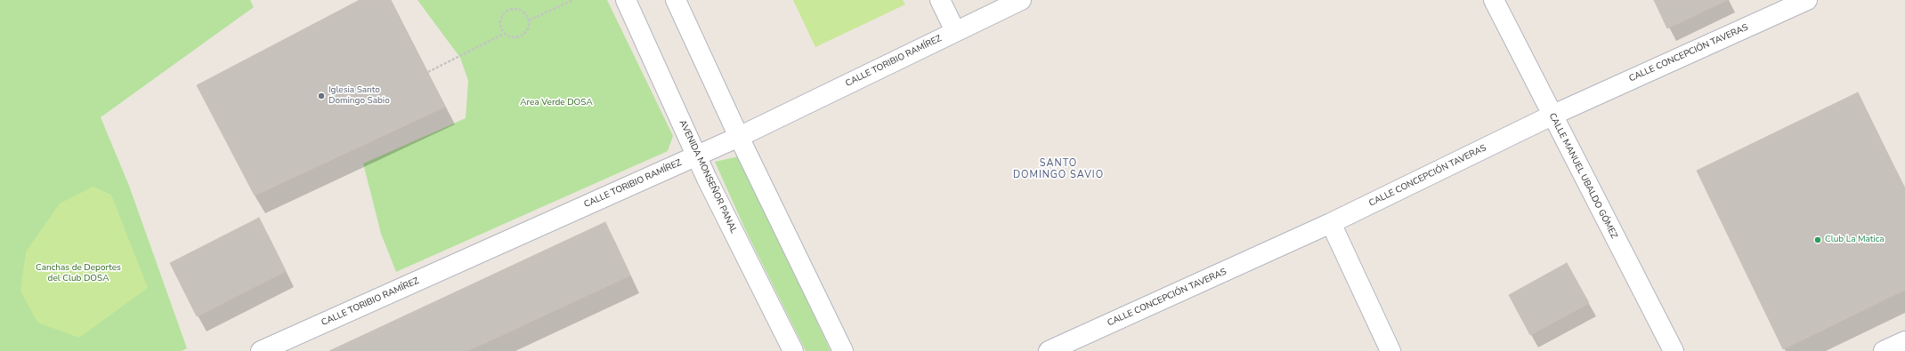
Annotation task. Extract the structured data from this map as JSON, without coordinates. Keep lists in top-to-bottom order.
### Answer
{
  "streets": {
    "street": [
      "CALLE CONCEPCIÓN TAVERAS",
      "CALLE TORIBIO RAMÍREZ",
      "CALLE MANUEL UBALDO GÓMEZ",
      "AVENIDA MONSEÑOR PANAL"
    ]
  },
  "crossings": [
    ["CALLE CONCEPCIÓN TAVERAS", "CALLE MANUEL UBALDO GÓMEZ"],
    ["CALLE TORIBIO RAMÍREZ", "AVENIDA MONSEÑOR PANAL"]
  ],
  "districts": ["SANTO DOMINGO SAVIO"],
  "parks": ["Area Verde DOSA", "Canchas de Deportes del Club DOSA"],
  "places": ["Iglesia Santo Domingo Sabio", "Club La Matica"]
}
